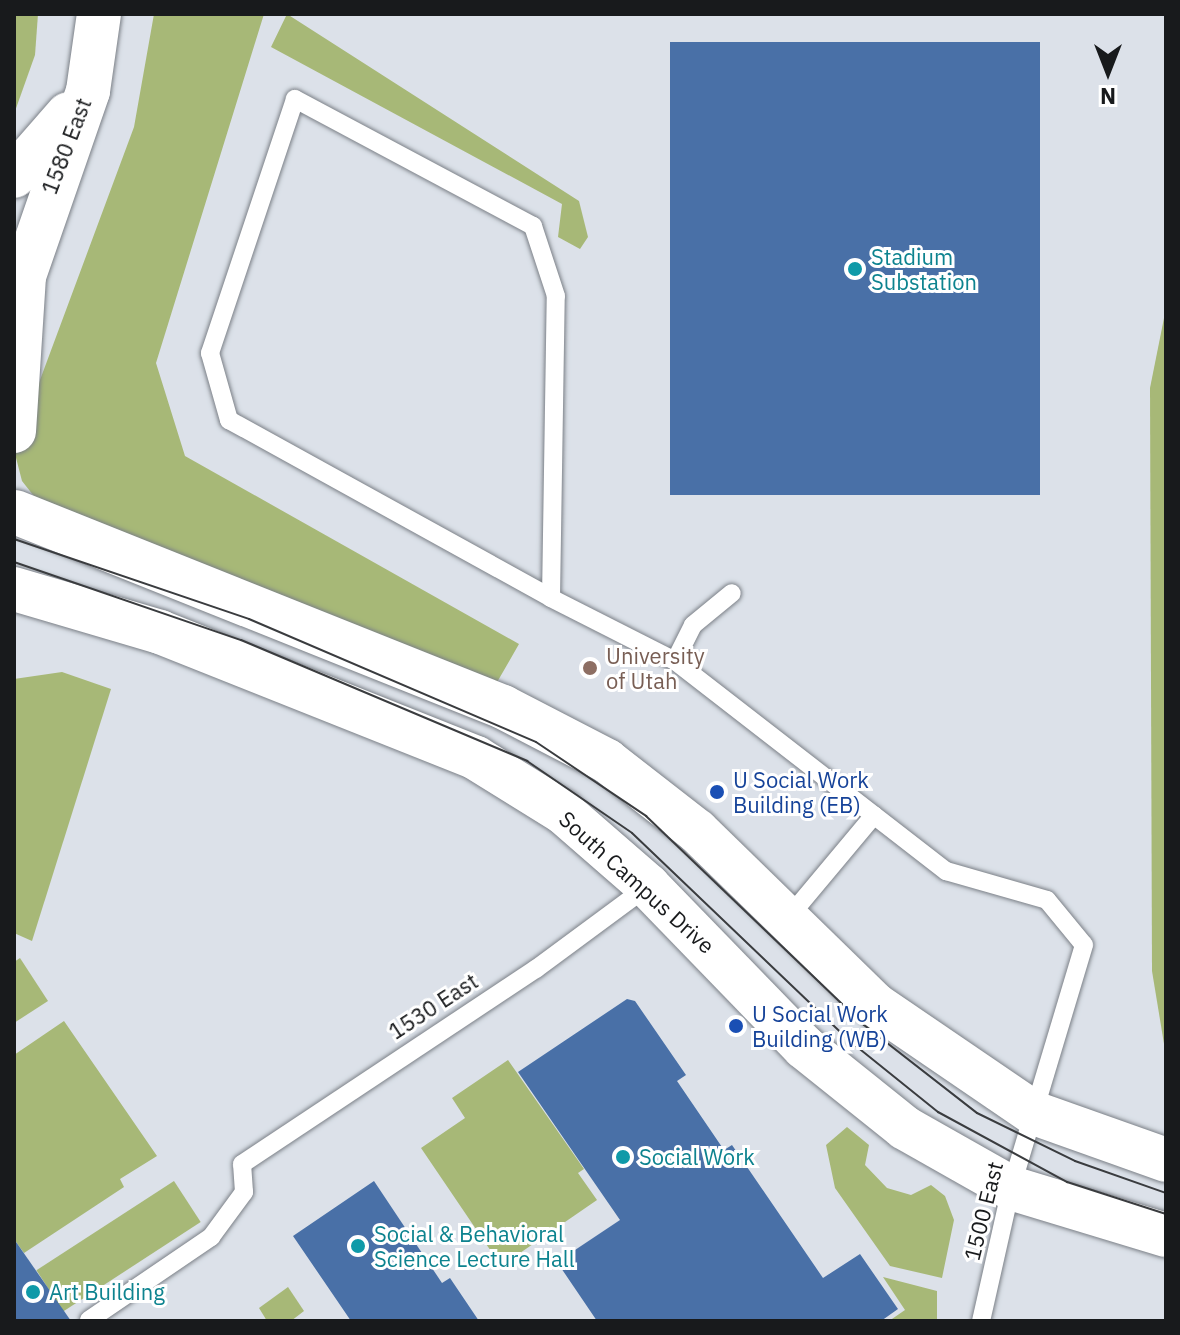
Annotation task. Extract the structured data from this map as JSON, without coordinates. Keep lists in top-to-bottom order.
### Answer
{
  "streets": {
    "street": ["1580 East", "South Campus Drive"],
    "lane": ["1530 East", "1500 East"]
  },
  "crossings": [
    ["South Campus Drive", "1530 East"],
    ["South Campus Drive", "1500 East"]
  ],
  "places": [
    "Stadium Substation",
    "University of Utah",
    "U Social Work Building (EB)",
    "U Social Work Building (WB)",
    "Social Work",
    "Social & Behavioral Science Lecture Hall",
    "Art Building"
  ],
  "north": "bottom"
}
